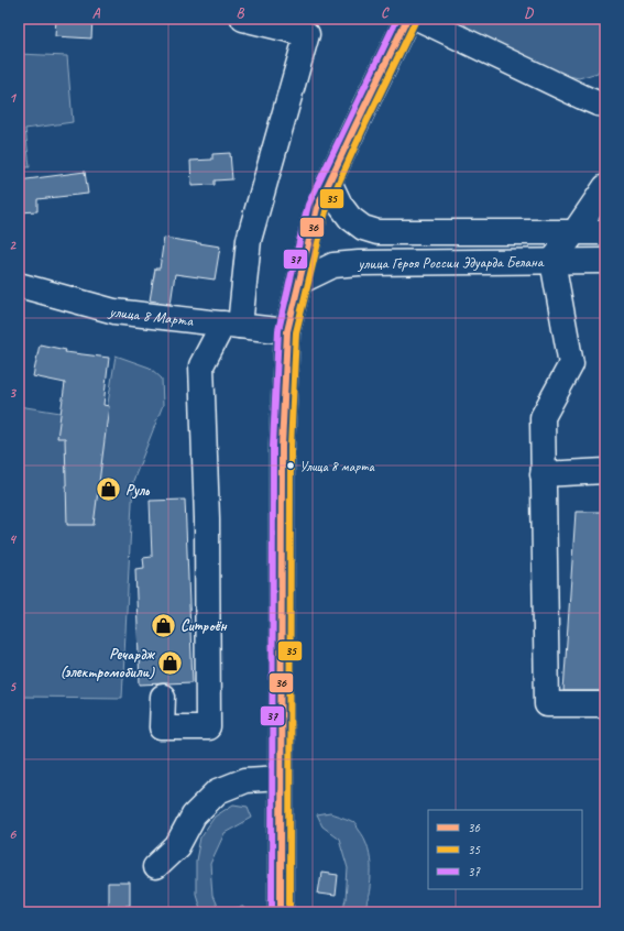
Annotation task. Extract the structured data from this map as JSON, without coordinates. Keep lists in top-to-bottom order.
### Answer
{
  "streets": {
    "main road": ["улица Героя России Эдуарда Белана", "улица 8 Марта"]
  },
  "places": {
    "other": ["Улица 8 марта"],
    "shop": ["Руль", "Ситроён", "Речардж (электромобили)"]
  },
  "lines": ["transit line 36", "transit line 37", "transit line 35"],
  "legend": ["36", "35", "37"],
  "grid": {
    "columns": [
      "A",
      "B",
      "C",
      "D"
    ],
    "rows": [
      "1",
      "2",
      "3",
      "4",
      "5",
      "6"
    ]
  }
}
